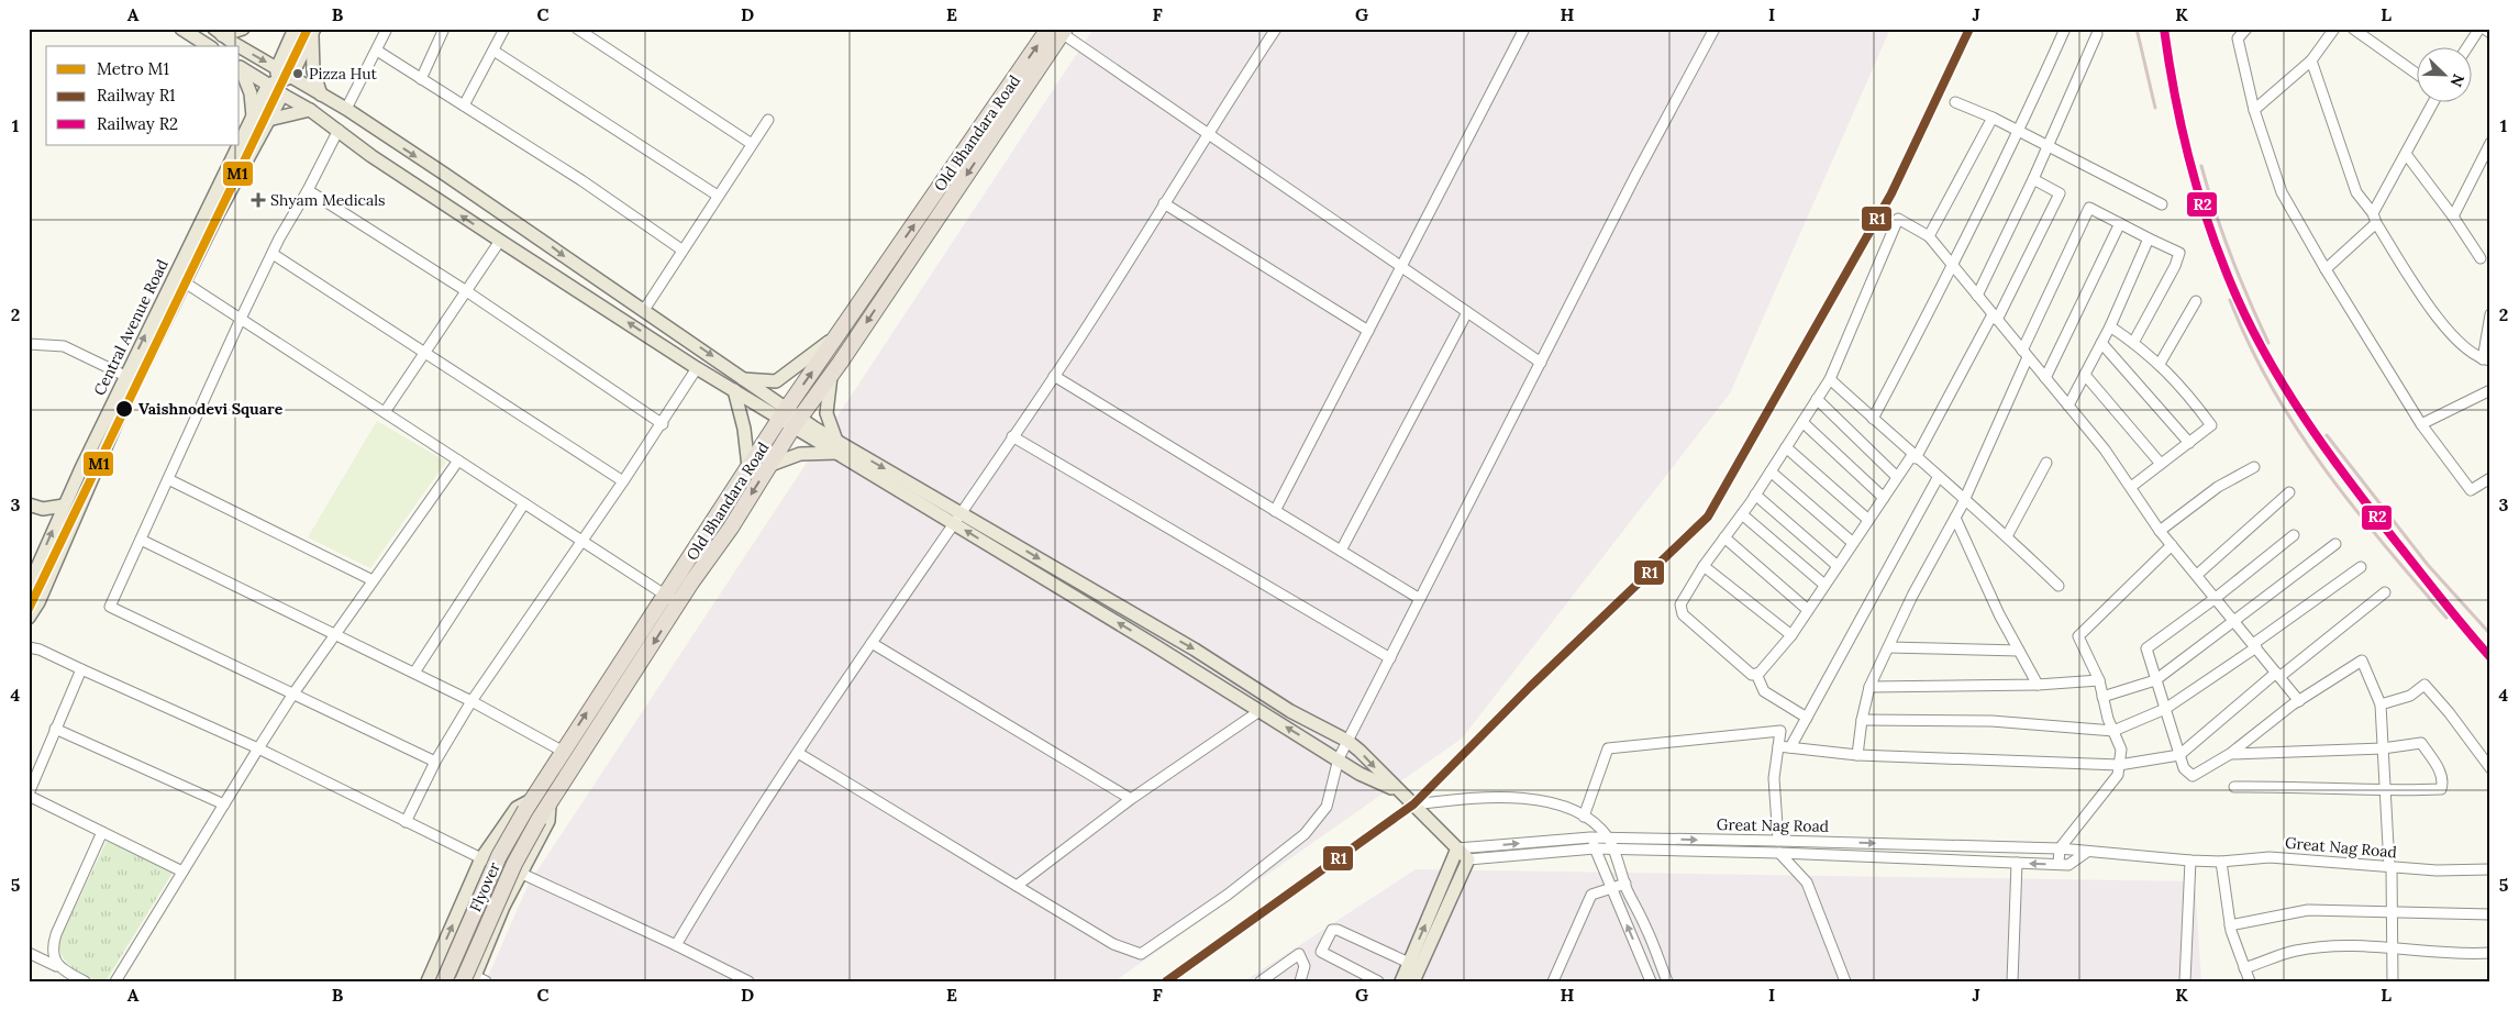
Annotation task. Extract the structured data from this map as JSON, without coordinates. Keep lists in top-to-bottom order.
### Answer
{
  "streets": {
    "highway": ["Old Bhandara Road", "Flyover"],
    "main road": ["Central Avenue Road"],
    "street": ["Great Nag Road"]
  },
  "crossings": [
    ["Old Bhandara Road", "Flyover"]
  ],
  "one_way": ["Old Bhandara Road", "Flyover"],
  "places": {
    "other": ["Pizza Hut", "Vaishnodevi Square"],
    "health": ["Shyam Medicals"]
  },
  "lines": ["metro line M1", "rail line R1", "rail line R2"],
  "legend": ["Metro M1", "Railway R1", "Railway R2"],
  "north": "bottom right",
  "grid": {
    "columns": [
      "A",
      "B",
      "C",
      "D",
      "E",
      "F",
      "G",
      "H",
      "I",
      "J",
      "K",
      "L"
    ],
    "rows": [
      "1",
      "2",
      "3",
      "4",
      "5"
    ]
  }
}
